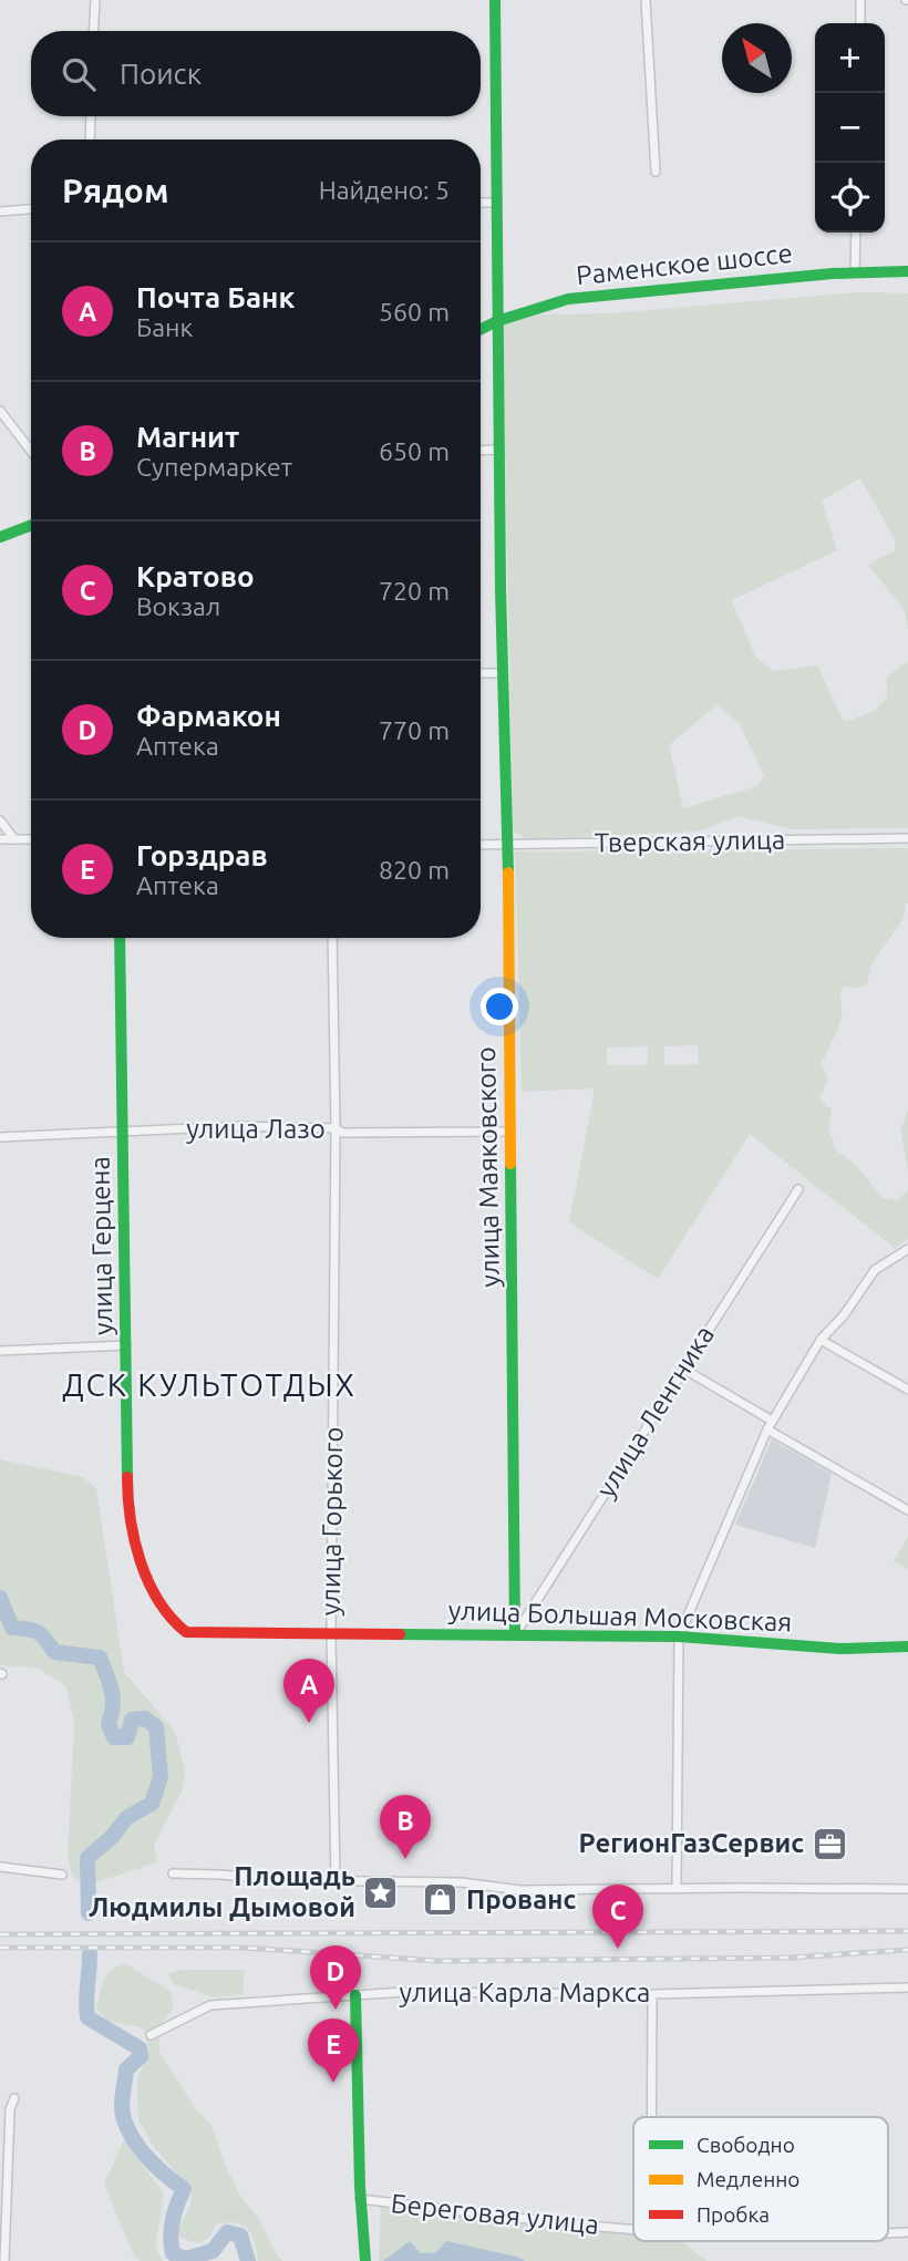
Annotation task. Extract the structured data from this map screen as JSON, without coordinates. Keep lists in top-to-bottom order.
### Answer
{
  "streets": {
    "street": [
      "Раменское шоссе",
      "Тверская улица",
      "улица Лазо",
      "улица Маяковского",
      "улица Герцена",
      "улица Ленгника",
      "улица Горького",
      "улица Большая Московская",
      "улица Карла Маркса",
      "Береговая улица"
    ]
  },
  "crossings": [
    ["Раменское шоссе", "улица Маяковского"],
    ["Тверская улица", "улица Маяковского"],
    ["улица Лазо", "улица Маяковского"],
    ["улица Лазо", "улица Герцена"],
    ["улица Лазо", "улица Горького"],
    ["улица Маяковского", "улица Ленгника"],
    ["улица Маяковского", "улица Большая Московская"],
    ["улица Герцена", "улица Горького"],
    ["улица Герцена", "улица Большая Московская"],
    ["улица Ленгника", "улица Большая Московская"],
    ["улица Горького", "улица Большая Московская"]
  ],
  "districts": ["ДСК КУЛЬТОТДЫХ"],
  "places": {
    "office": ["РегионГазСервис"],
    "place": ["Площадь Людмилы Дымовой"],
    "shop": ["Прованс"]
  },
  "legend": ["Свободно", "Медленно", "Пробка"],
  "north": "top left",
  "page": {
    "map_buttons": ["+", "−"],
    "search": "Поиск",
    "heading": ["Рядом", "Найдено: 5"],
    "list": [
      {
        "mark": "A",
        "name": "Почта Банк",
        "note": "Банк",
        "value": "560 m"
      },
      {
        "mark": "B",
        "name": "Магнит",
        "note": "Супермаркет",
        "value": "650 m"
      },
      {
        "mark": "C",
        "name": "Кратово",
        "note": "Вокзал",
        "value": "720 m"
      },
      {
        "mark": "D",
        "name": "Фармакон",
        "note": "Аптека",
        "value": "770 m"
      },
      {
        "mark": "E",
        "name": "Горздрав",
        "note": "Аптека",
        "value": "820 m"
      }
    ],
    "pins": [
      "A",
      "B",
      "C",
      "D",
      "E"
    ]
  }
}
